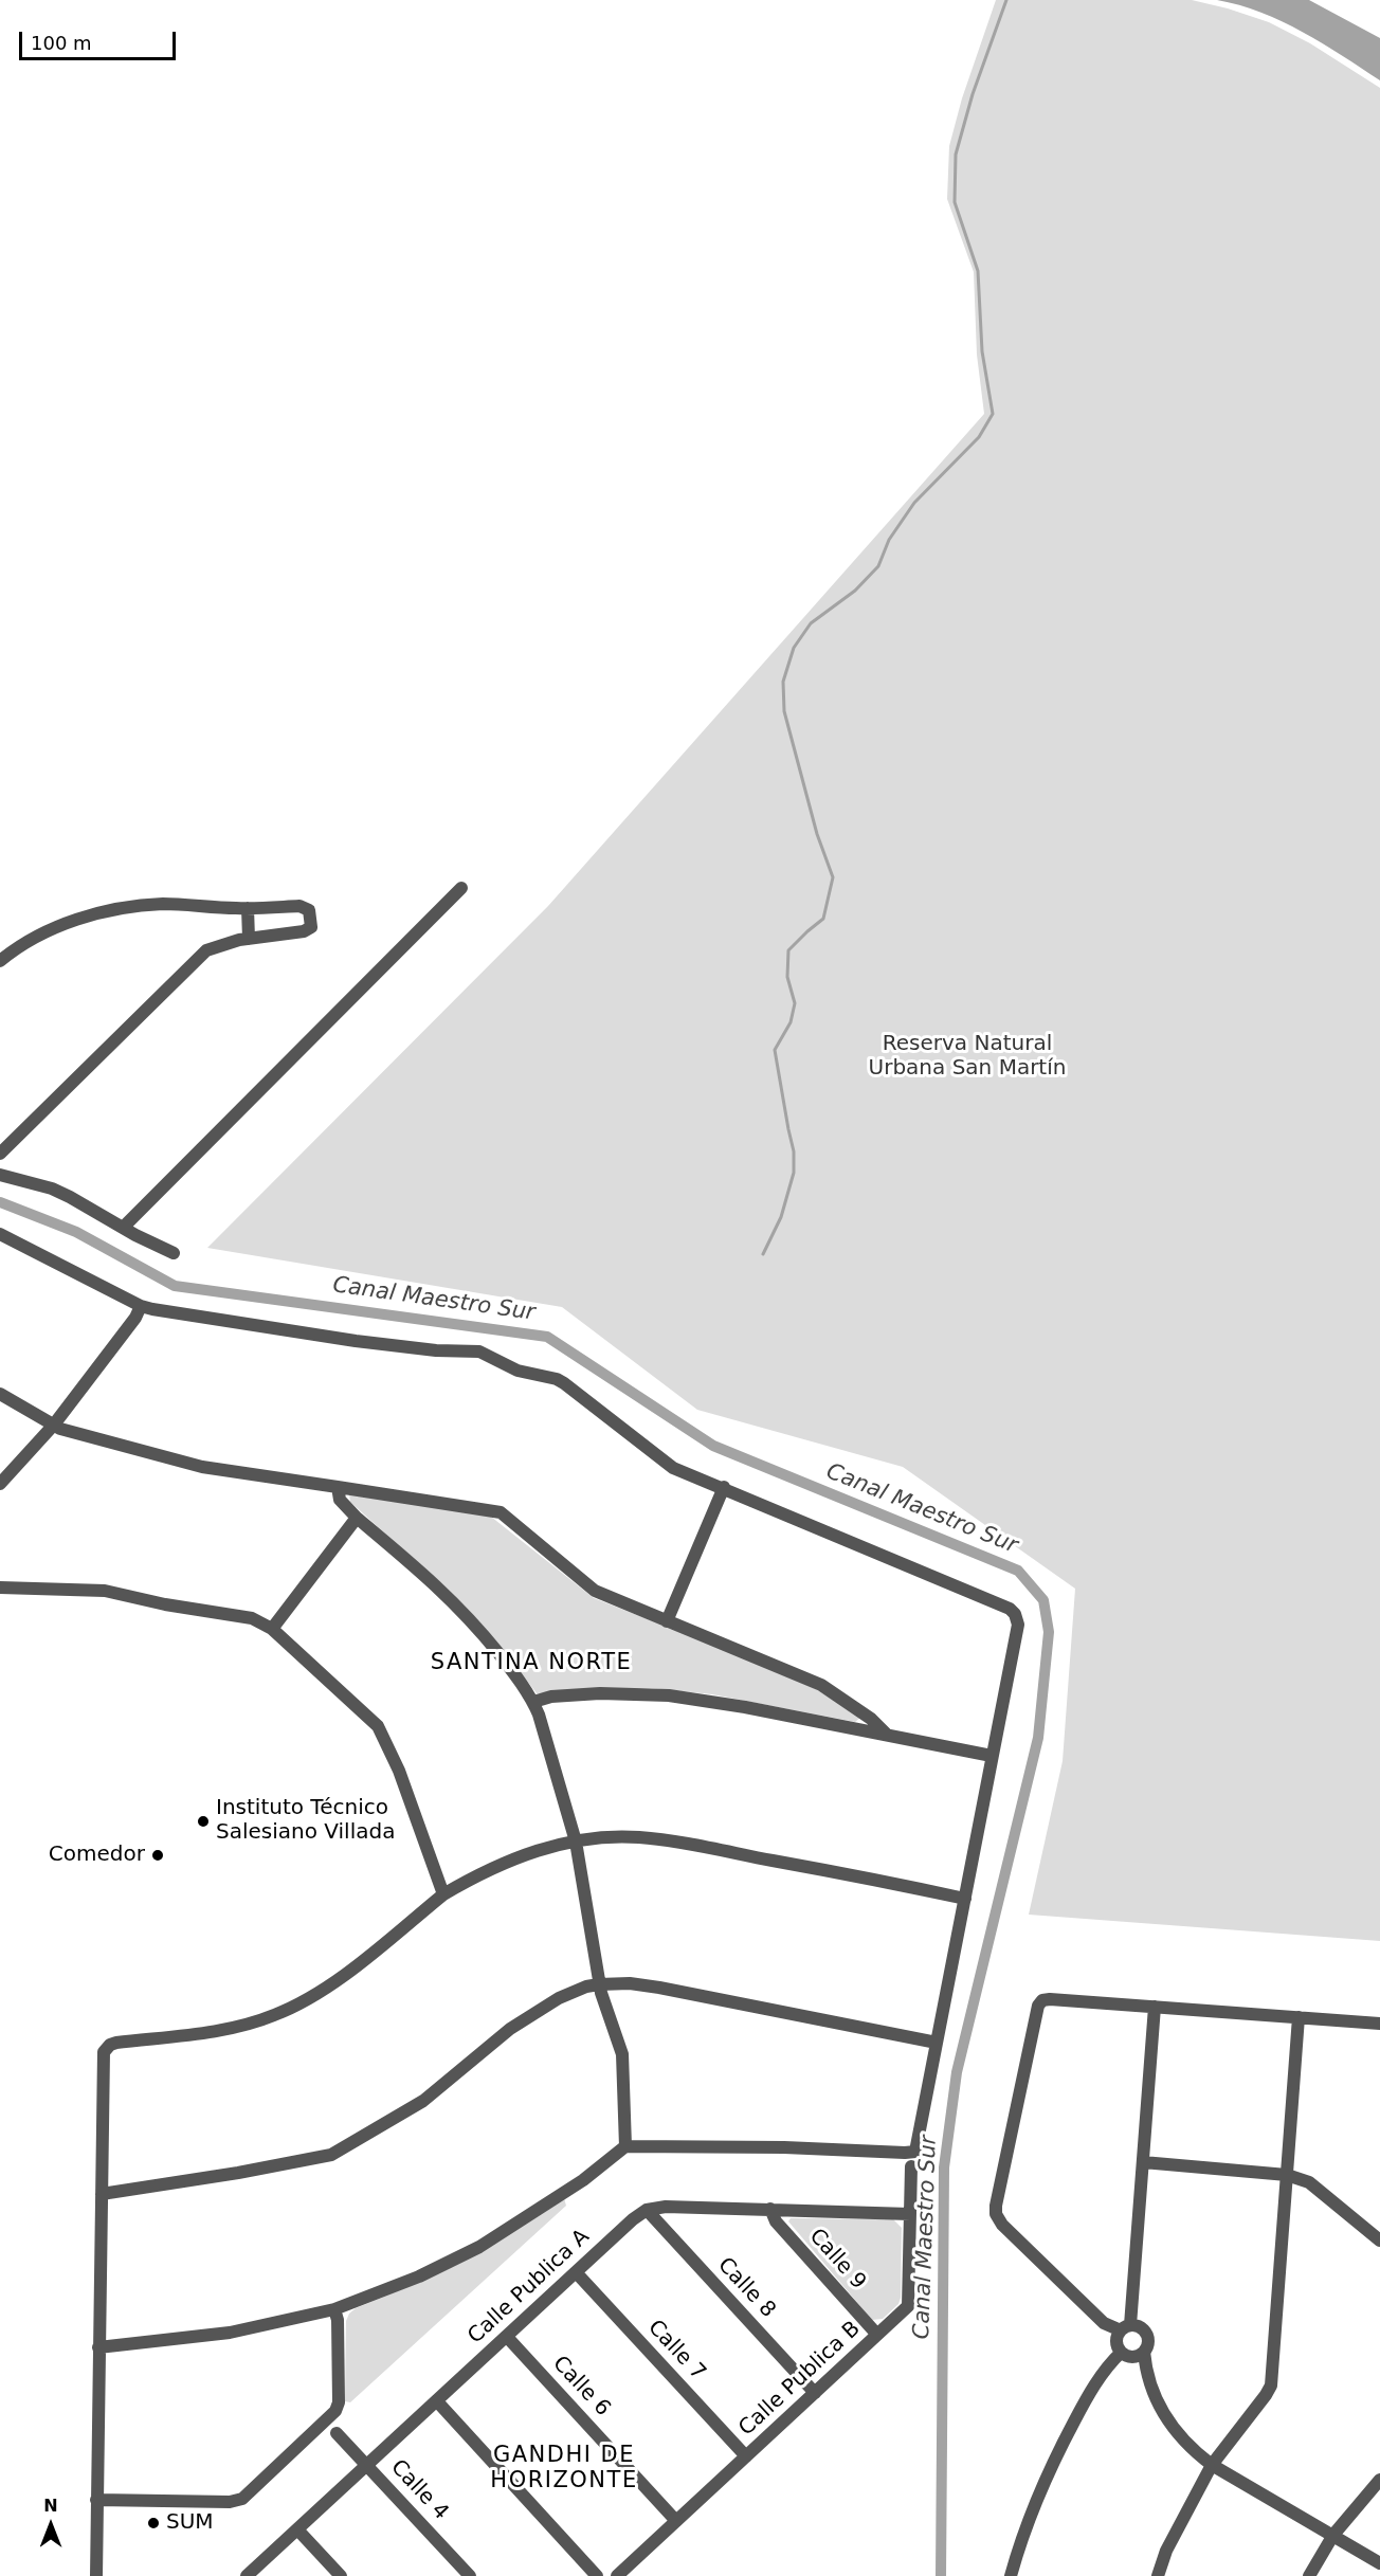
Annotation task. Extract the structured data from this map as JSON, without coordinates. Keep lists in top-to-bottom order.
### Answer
{
  "streets": {
    "street": [
      "Calle 9",
      "Calle Publica A",
      "Calle 8",
      "Calle 7",
      "Calle Publica B",
      "Calle 6",
      "Calle 4"
    ]
  },
  "crossings": [
    ["Calle 9", "Calle Publica B"],
    ["Calle Publica A", "Calle 8"],
    ["Calle Publica A", "Calle 7"],
    ["Calle Publica A", "Calle 6"],
    ["Calle Publica A", "Calle 4"],
    ["Calle 8", "Calle Publica B"],
    ["Calle 7", "Calle Publica B"],
    ["Calle Publica B", "Calle 6"]
  ],
  "districts": ["SANTINA NORTE", "GANDHI DE HORIZONTE"],
  "water": ["Canal Maestro Sur"],
  "parks": ["Reserva Natural Urbana San Martín"],
  "places": ["Instituto Técnico Salesiano Villada", "Comedor", "SUM"],
  "scale_bar": "100 m",
  "north": "top"
}
